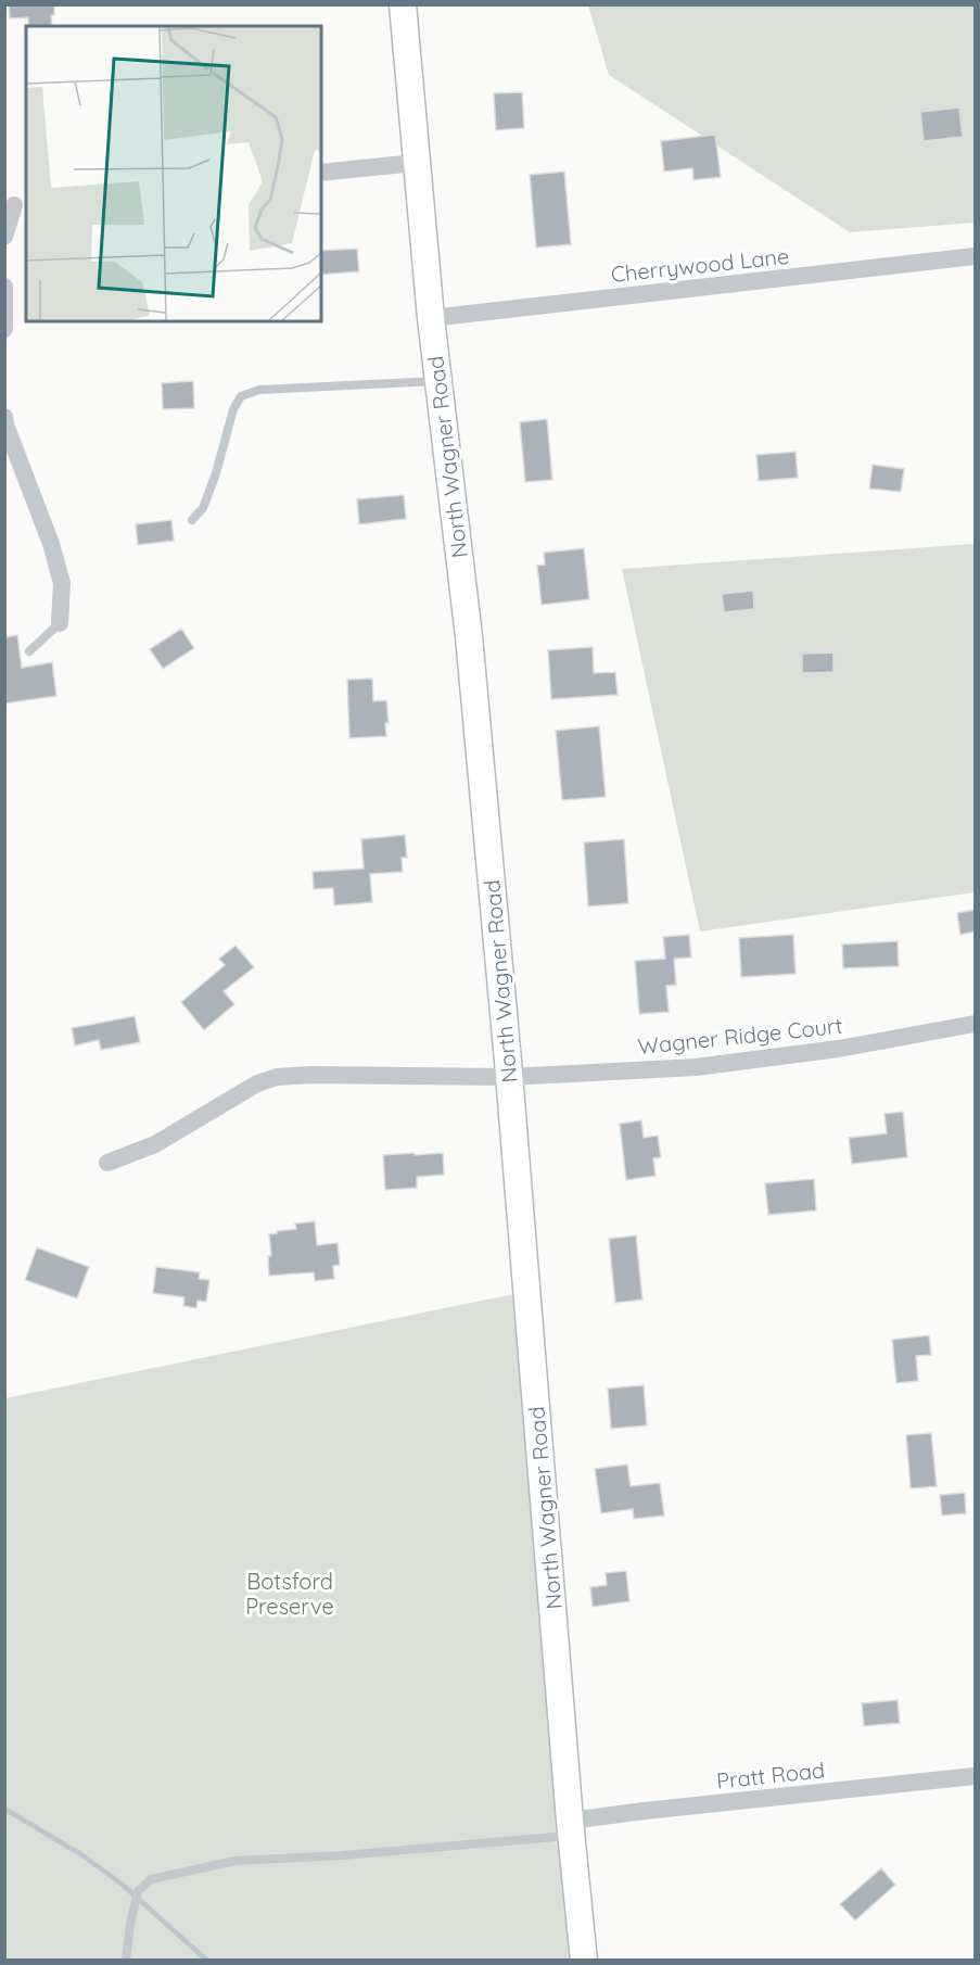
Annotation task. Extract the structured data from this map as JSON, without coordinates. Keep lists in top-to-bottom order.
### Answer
{
  "streets": {
    "main road": ["North Wagner Road"],
    "street": ["Cherrywood Lane", "Wagner Ridge Court", "Pratt Road"]
  },
  "crossings": [
    ["Cherrywood Lane", "North Wagner Road"],
    ["North Wagner Road", "Wagner Ridge Court"],
    ["North Wagner Road", "Pratt Road"]
  ],
  "parks": ["Botsford Preserve"]
}
